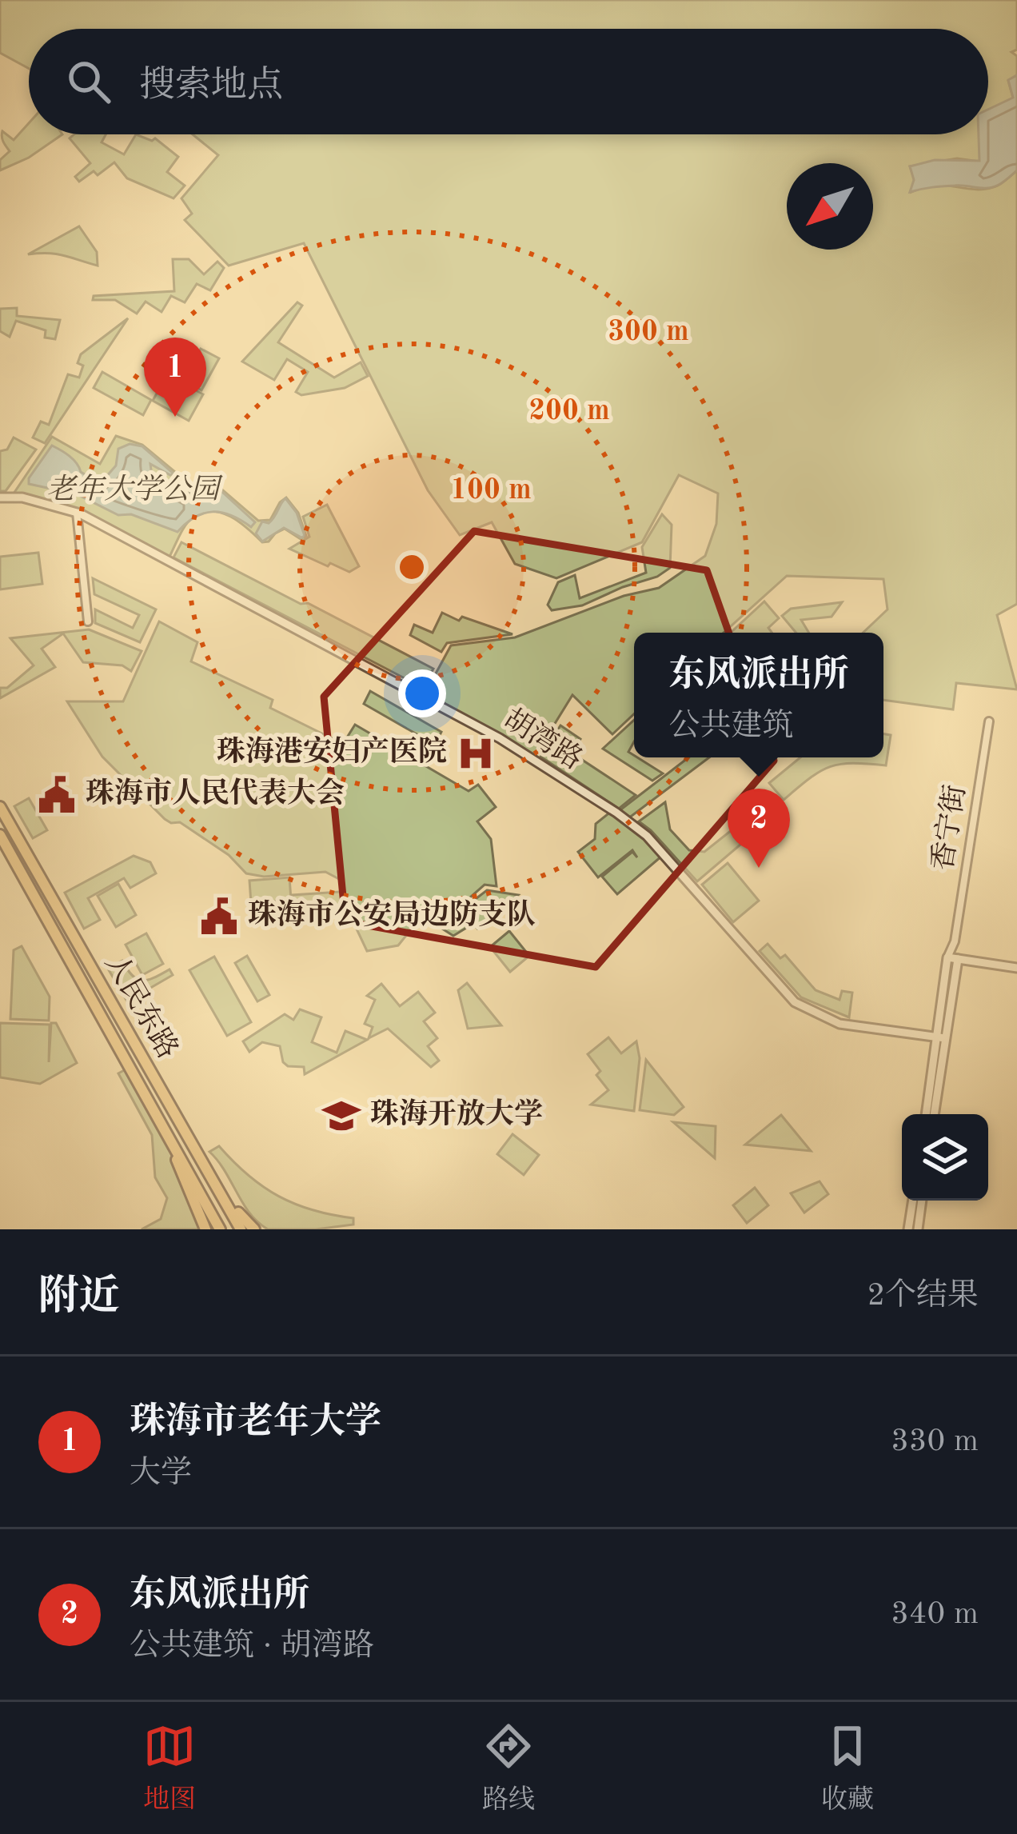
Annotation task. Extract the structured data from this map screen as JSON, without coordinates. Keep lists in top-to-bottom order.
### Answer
{
  "streets": {
    "main road": ["人民东路"],
    "street": ["胡湾路", "香宁街"]
  },
  "crossings": [
    ["胡湾路", "香宁街"]
  ],
  "parks": ["老年大学公园"],
  "places": {
    "hospital": ["珠海港安妇产医院"],
    "public building": ["珠海市人民代表大会", "珠海市公安局边防支队"],
    "school or university": ["珠海开放大学"]
  },
  "north": "bottom left",
  "page": {
    "search": "搜索地点",
    "pins": ["1", "2"],
    "popup": ["东风派出所", "公共建筑"],
    "heading": ["附近", "2个结果"],
    "list": [
      {
        "mark": "1",
        "name": "珠海市老年大学",
        "note": "大学",
        "value": "330 m"
      },
      {
        "mark": "2",
        "name": "东风派出所",
        "note": "公共建筑 · 胡湾路",
        "value": "340 m"
      }
    ],
    "nav": ["地图", "路线", "收藏"]
  },
  "rings": ["300 m", "200 m", "100 m"]
}
